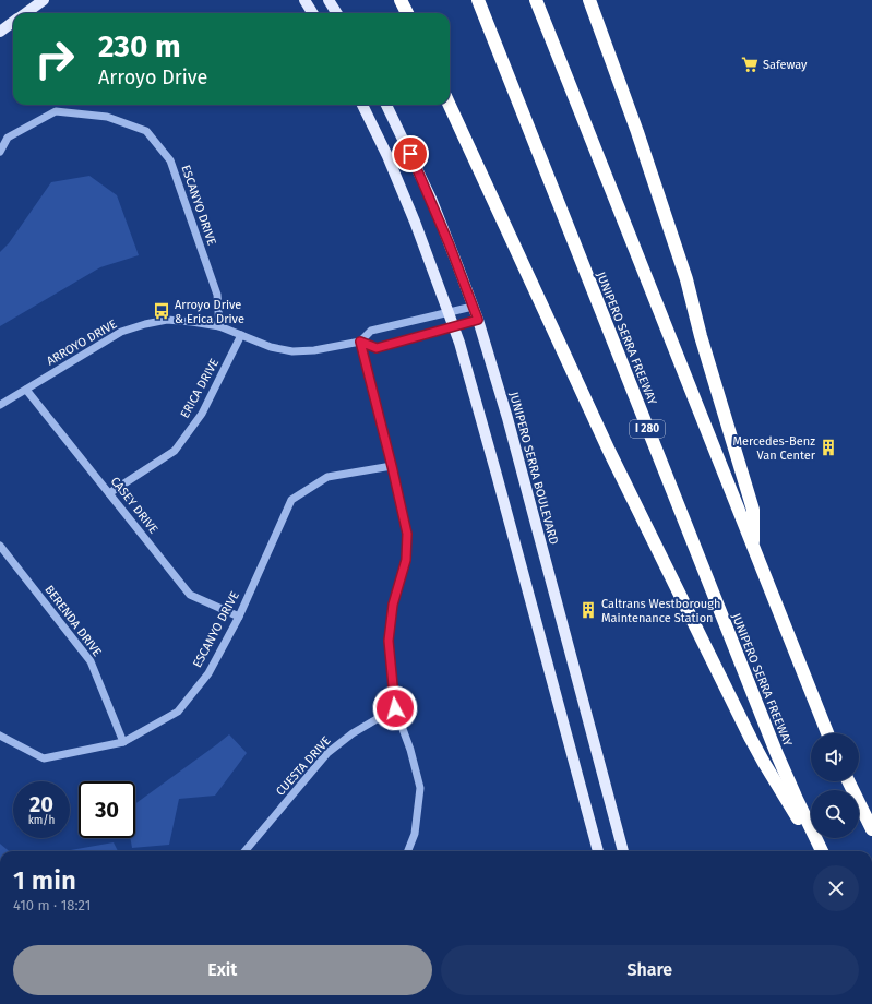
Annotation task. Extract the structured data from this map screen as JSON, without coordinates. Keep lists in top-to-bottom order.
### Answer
{
  "streets": {
    "highway": ["JUNIPERO SERRA FREEWAY", "I 280"],
    "main road": ["JUNIPERO SERRA BOULEVARD"],
    "street": [
      "ESCANYO DRIVE",
      "ARROYO DRIVE",
      "ERICA DRIVE",
      "CASEY DRIVE",
      "BERENDA DRIVE",
      "CUESTA DRIVE"
    ]
  },
  "crossings": [
    ["ESCANYO DRIVE", "ARROYO DRIVE"],
    ["ESCANYO DRIVE", "CASEY DRIVE"],
    ["ESCANYO DRIVE", "BERENDA DRIVE"],
    ["ARROYO DRIVE", "ERICA DRIVE"],
    ["ARROYO DRIVE", "JUNIPERO SERRA BOULEVARD"],
    ["ARROYO DRIVE", "CASEY DRIVE"],
    ["ERICA DRIVE", "CASEY DRIVE"]
  ],
  "places": {
    "supermarket": ["Safeway"],
    "bus stop": ["Arroyo Drive & Erica Drive"],
    "building": ["Mercedes-Benz Van Center", "Caltrans Westborough Maintenance Station"]
  },
  "page": {
    "turn": ["230 m", "Arroyo Drive"],
    "speed": "20 km/h",
    "limit": "30",
    "heading": ["1 min", "410 m · 18:21"],
    "buttons": ["Exit", "Share"]
  }
}
